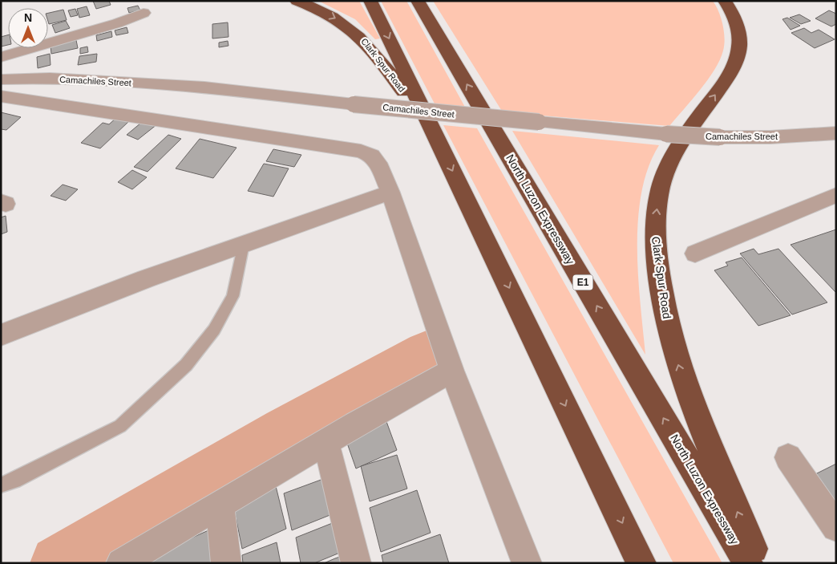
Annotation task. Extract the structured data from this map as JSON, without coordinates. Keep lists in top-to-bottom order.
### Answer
{
  "streets": {
    "highway": ["Clark Spur Road", "North Luzon Expressway", "E1"],
    "street": ["Camachiles Street"]
  },
  "north": "top"
}
